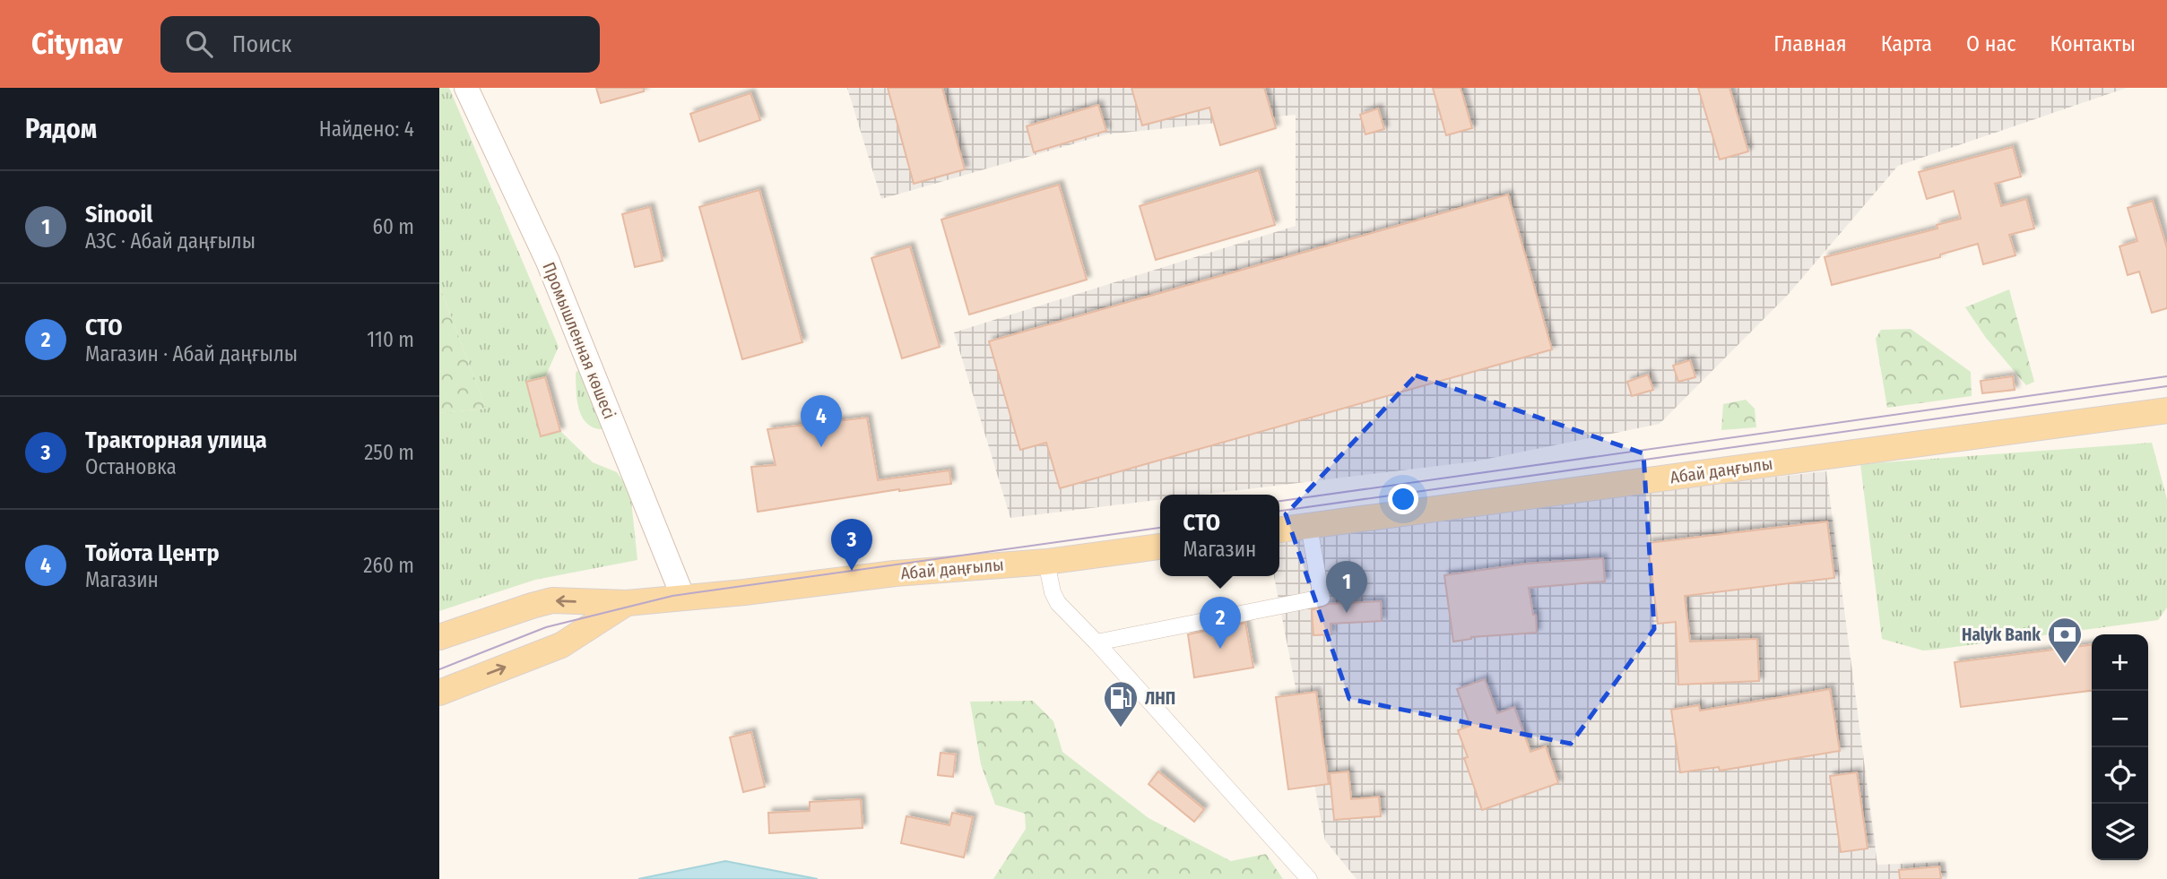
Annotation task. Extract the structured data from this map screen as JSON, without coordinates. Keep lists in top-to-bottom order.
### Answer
{
  "streets": {
    "main road": ["Промышленная көшесі", "Абай даңғылы"]
  },
  "crossings": [
    ["Промышленная көшесі", "Абай даңғылы"]
  ],
  "places": {
    "bank": ["Halyk Bank"],
    "fuel station": ["ЛНП"]
  },
  "page": {
    "header": "Citynav",
    "search": "Поиск",
    "nav": [
      "Главная",
      "Карта",
      "О нас",
      "Контакты"
    ],
    "heading": ["Рядом", "Найдено: 4"],
    "list": [
      {
        "mark": "1",
        "name": "Sinooil",
        "note": "АЗС · Абай даңғылы",
        "value": "60 m"
      },
      {
        "mark": "2",
        "name": "СТО",
        "note": "Магазин · Абай даңғылы",
        "value": "110 m"
      },
      {
        "mark": "3",
        "name": "Тракторная улица",
        "note": "Остановка",
        "value": "250 m"
      },
      {
        "mark": "4",
        "name": "Тойота Центр",
        "note": "Магазин",
        "value": "260 m"
      }
    ],
    "pins": [
      "4",
      "3",
      "1",
      "2"
    ],
    "popup": ["СТО", "Магазин"],
    "map_buttons": ["+", "−"]
  }
}
